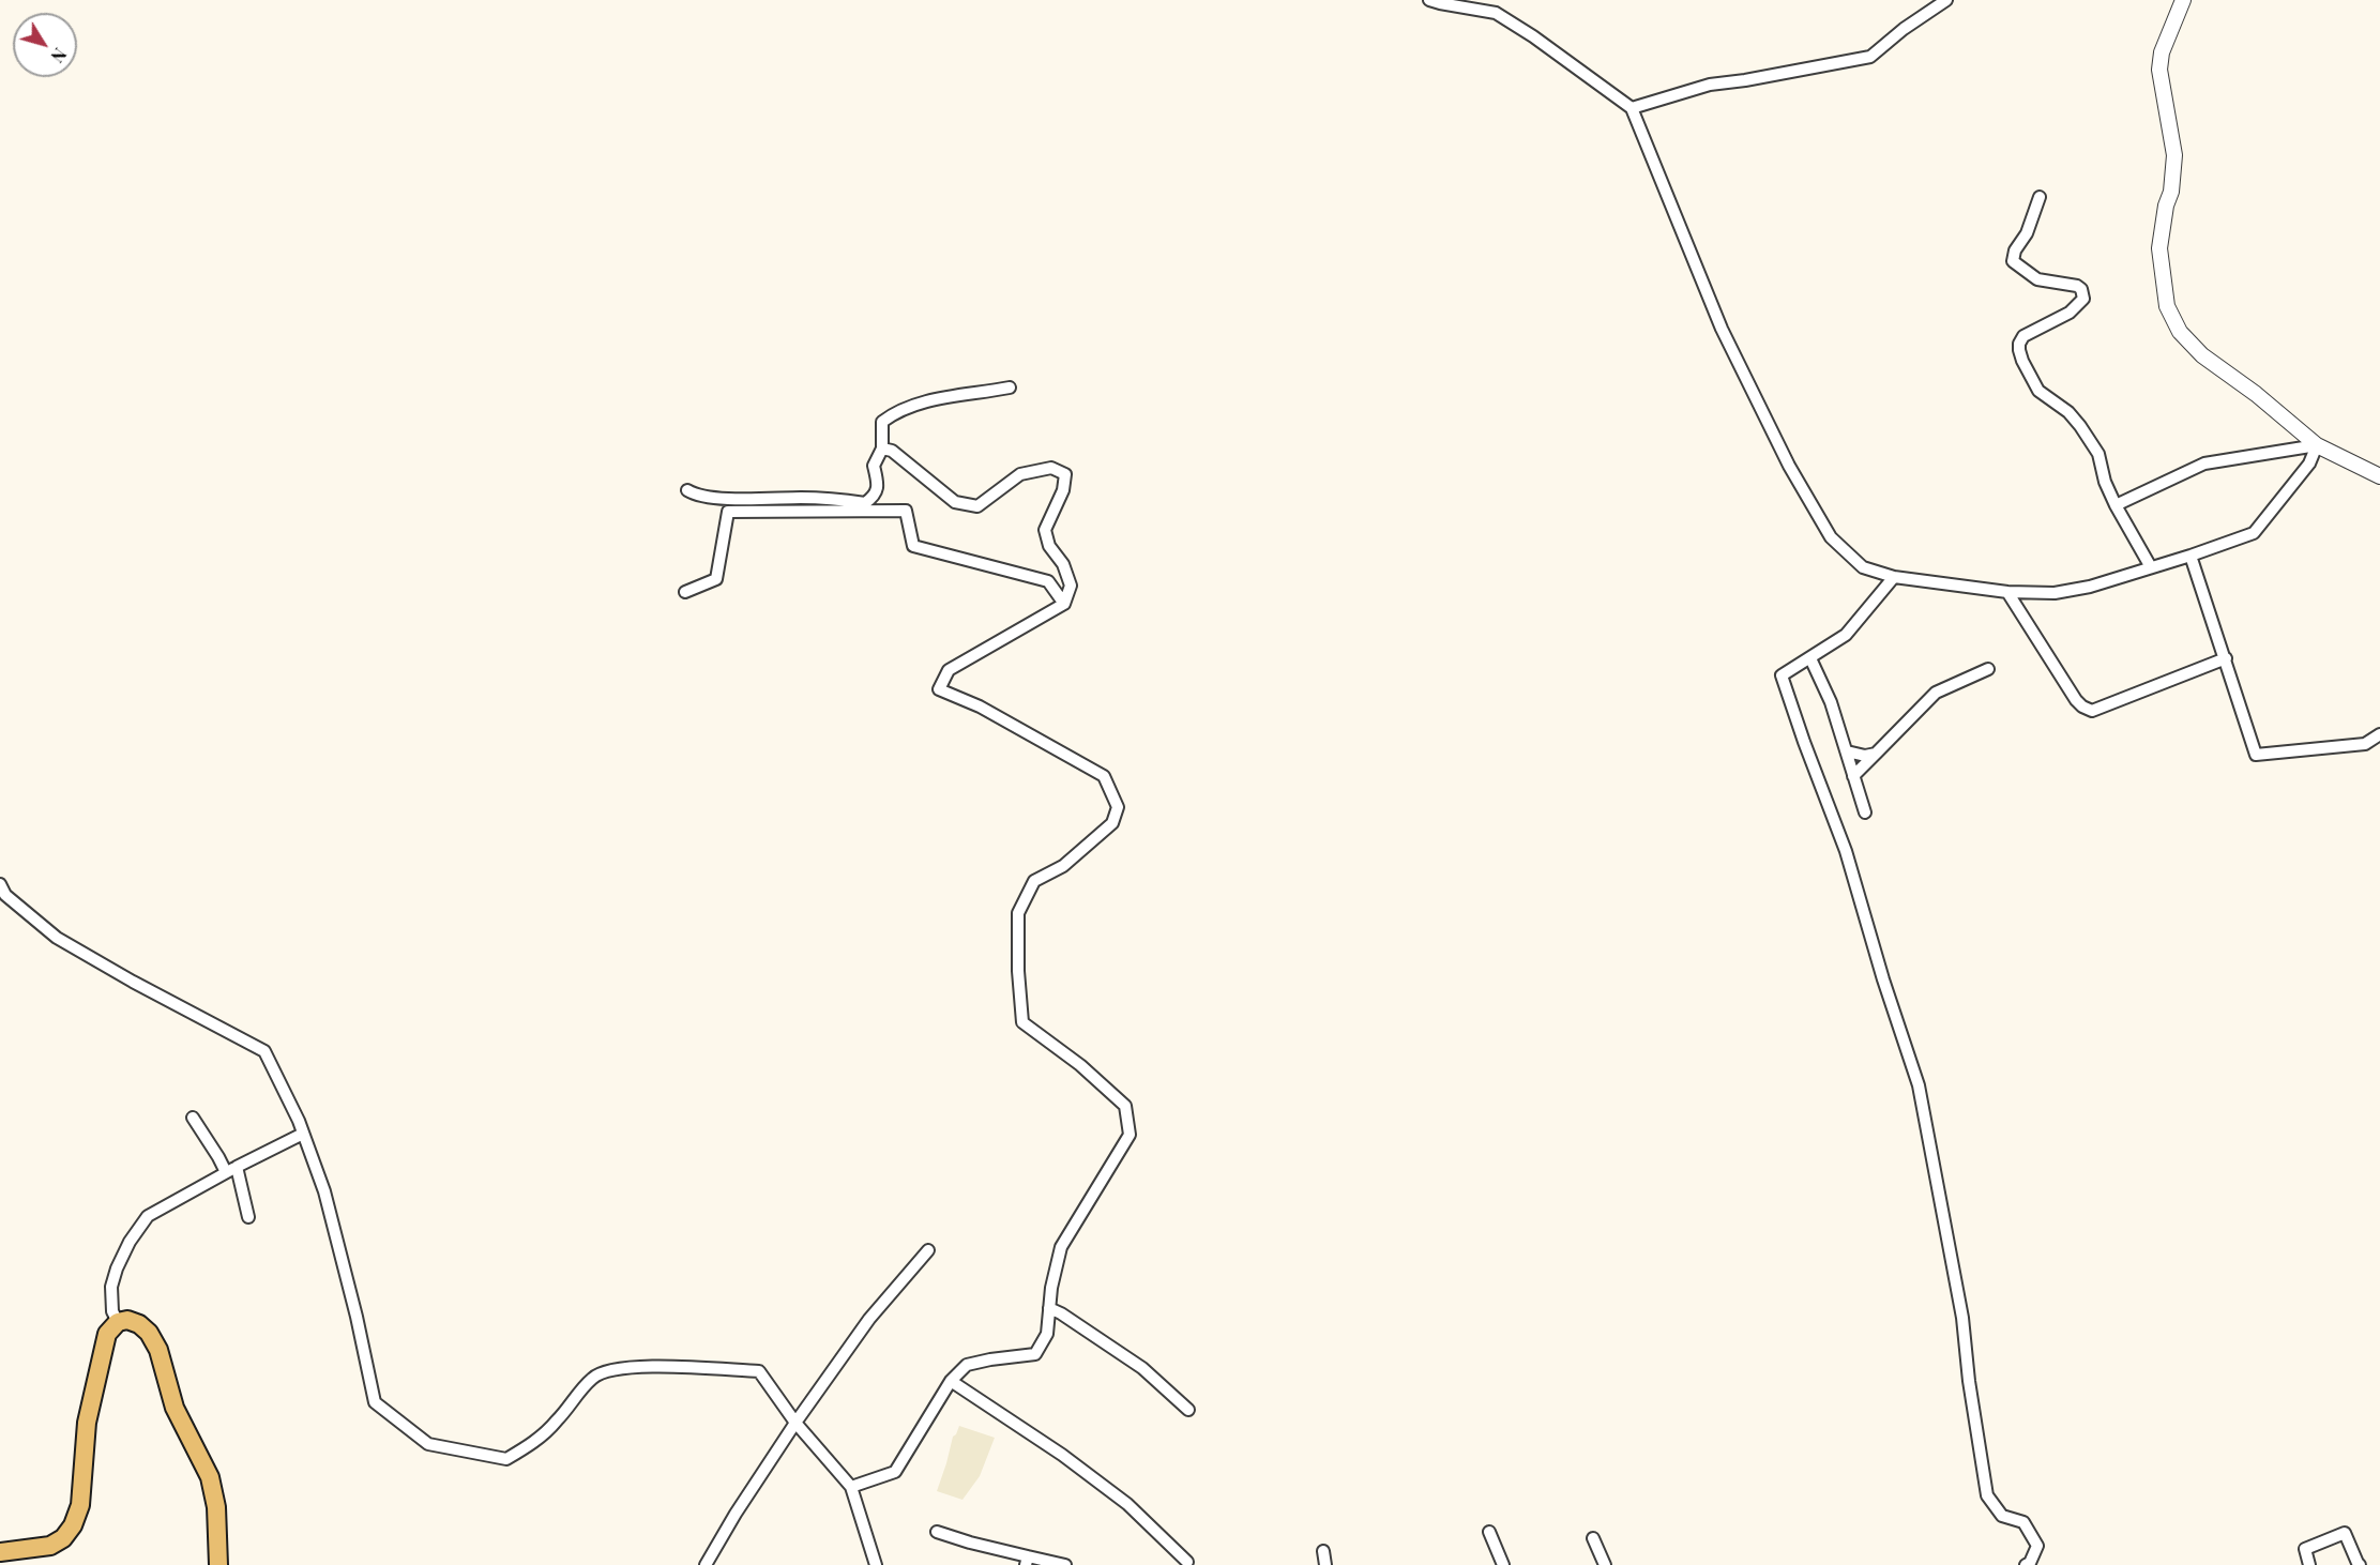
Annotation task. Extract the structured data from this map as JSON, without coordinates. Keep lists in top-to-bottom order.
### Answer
{
  "north": "bottom right"
}
